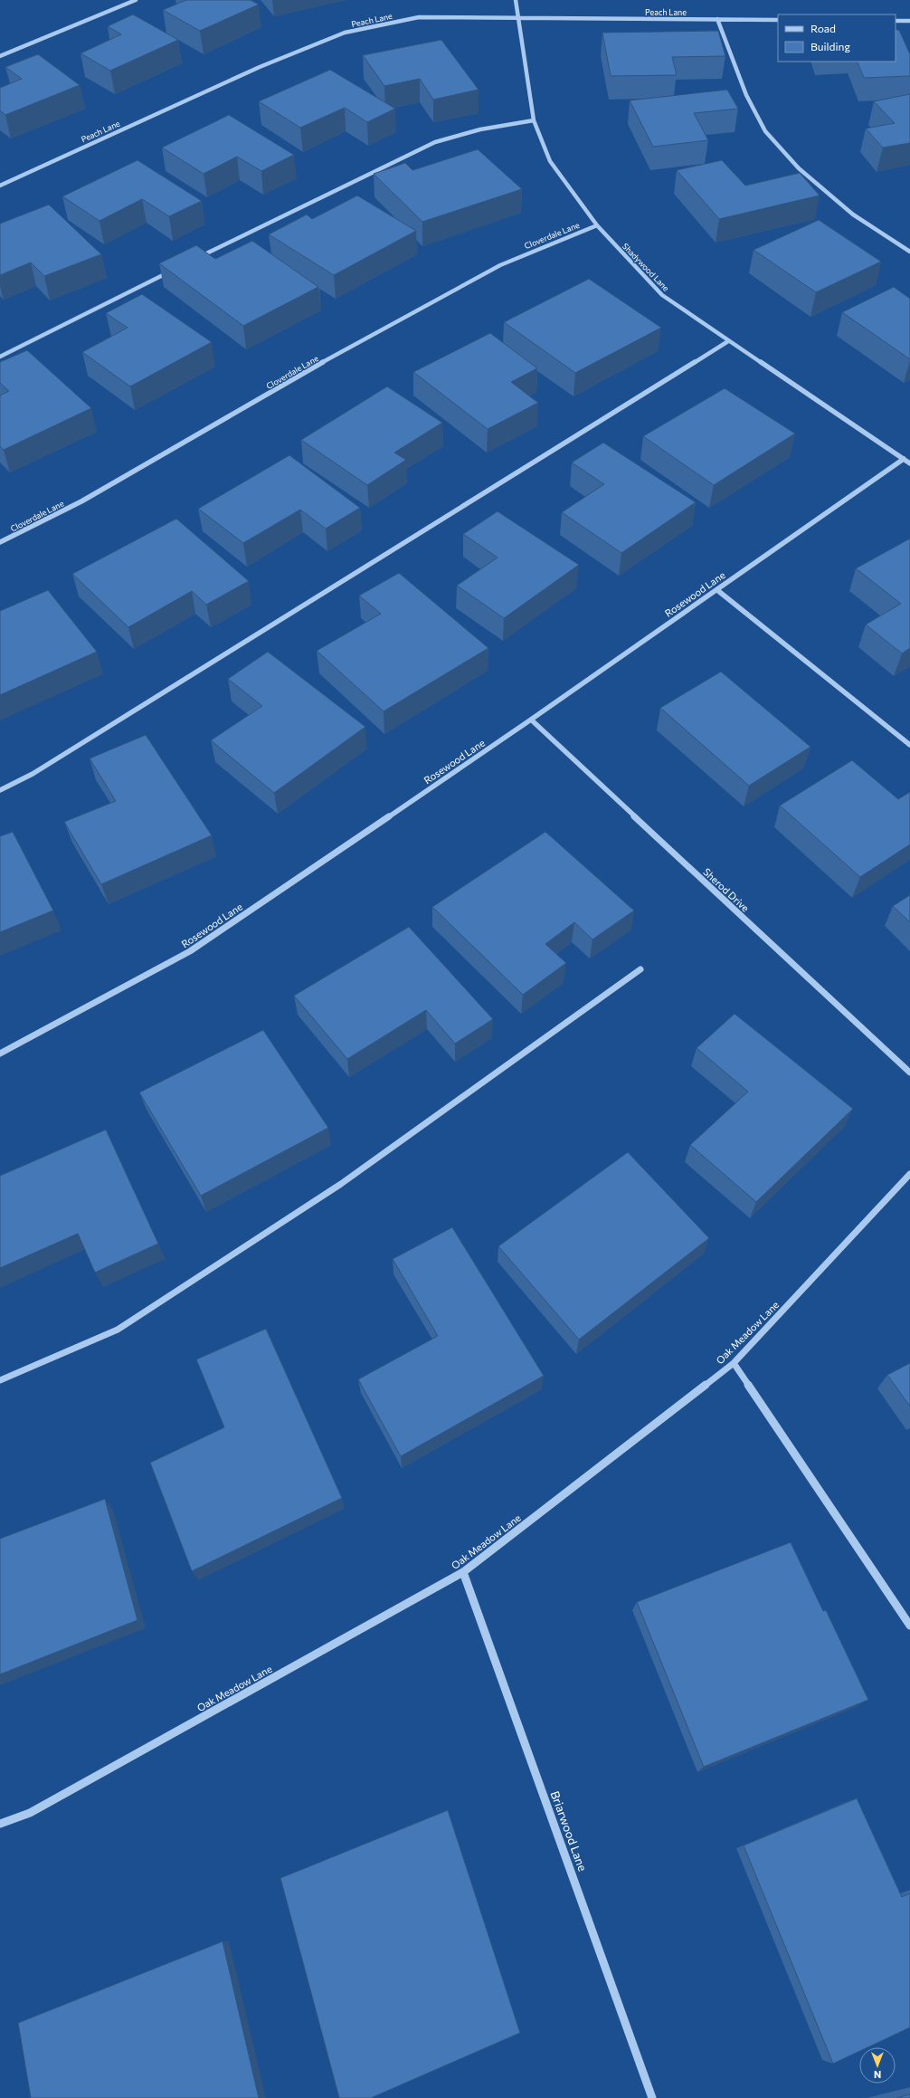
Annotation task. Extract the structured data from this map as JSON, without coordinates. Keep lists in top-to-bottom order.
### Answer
{
  "streets": {
    "street": [
      "Peach Lane",
      "Cloverdale Lane",
      "Shadywood Lane",
      "Rosewood Lane",
      "Sherod Drive",
      "Oak Meadow Lane",
      "Briarwood Lane"
    ]
  },
  "crossings": [
    ["Peach Lane", "Shadywood Lane"],
    ["Cloverdale Lane", "Shadywood Lane"],
    ["Shadywood Lane", "Rosewood Lane"],
    ["Rosewood Lane", "Sherod Drive"],
    ["Oak Meadow Lane", "Briarwood Lane"]
  ],
  "legend": ["Road", "Building"],
  "north": "bottom"
}
